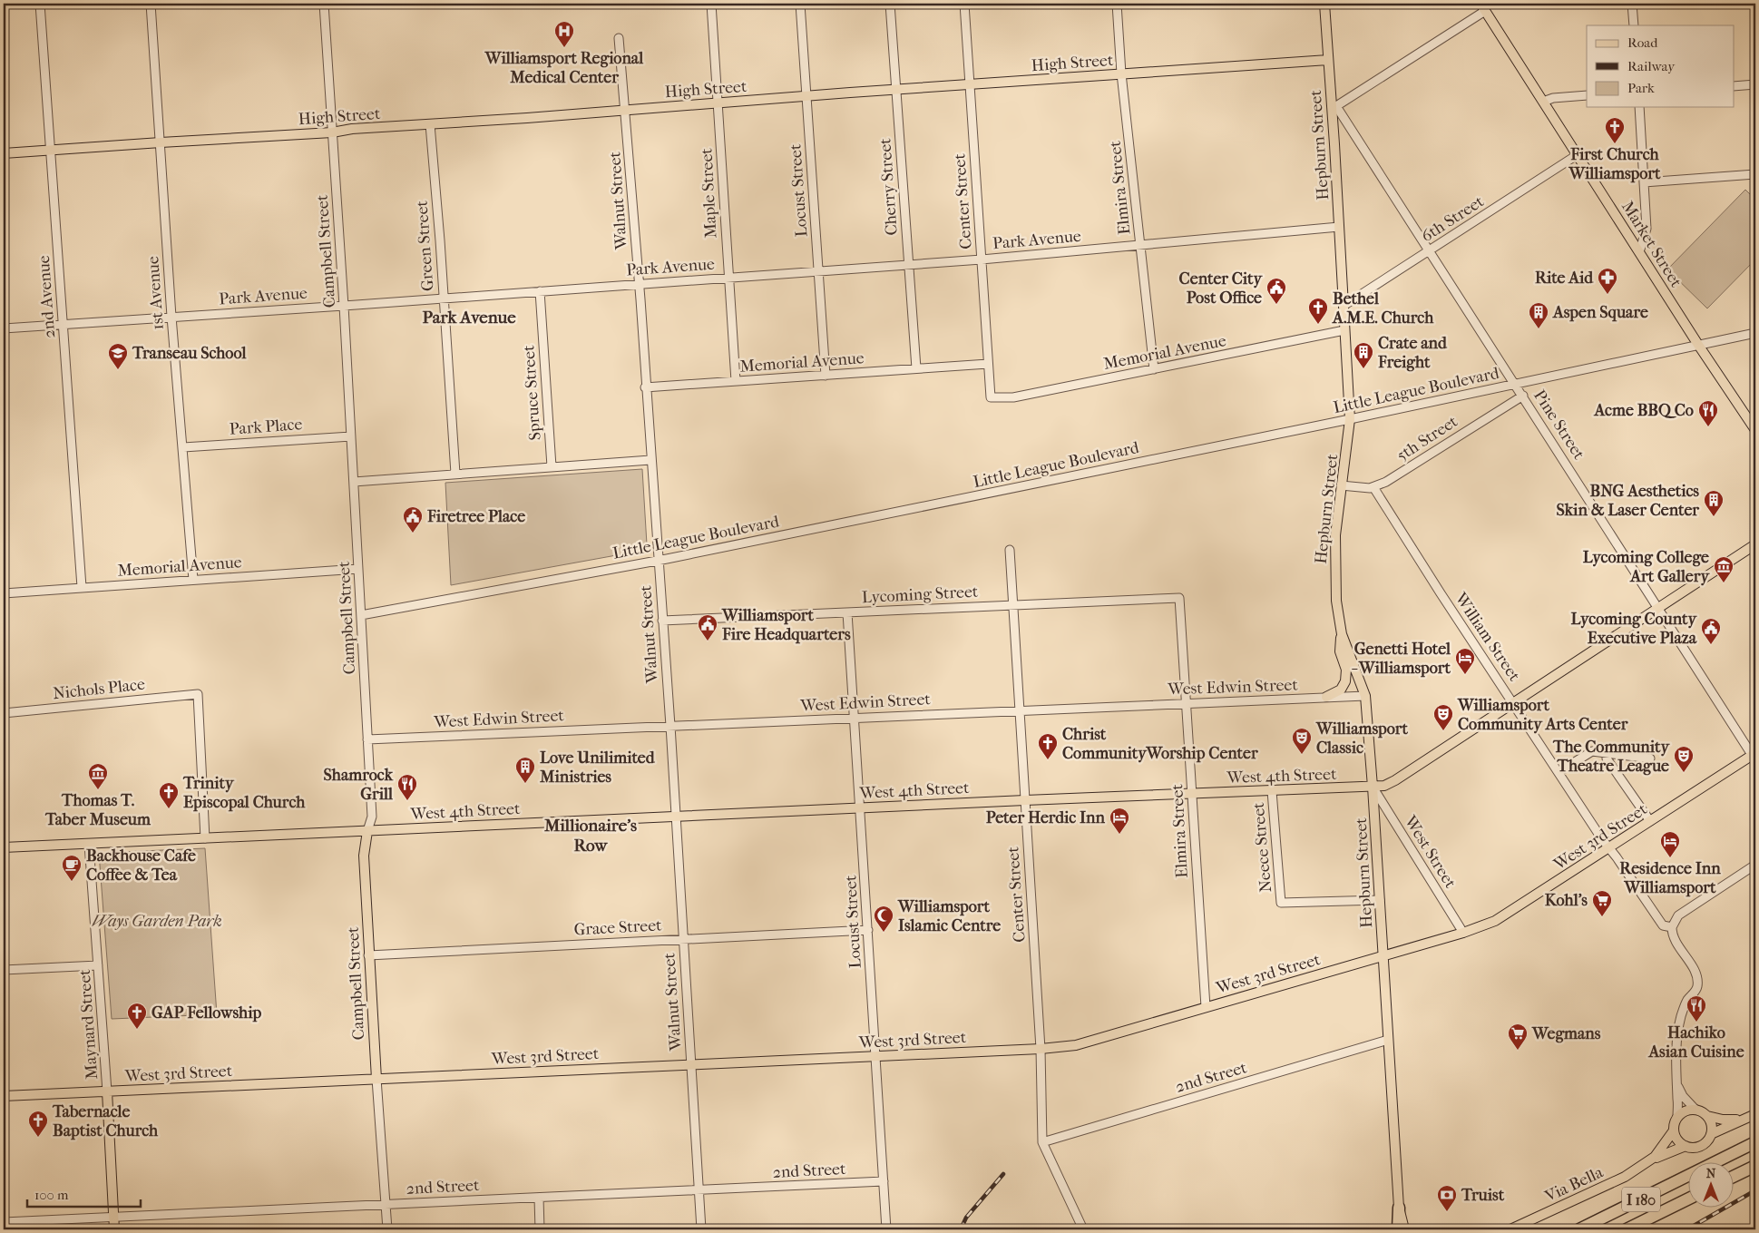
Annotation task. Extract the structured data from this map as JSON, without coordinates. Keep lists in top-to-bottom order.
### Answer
{
  "streets": {
    "highway": ["I 180"],
    "main road": [
      "High Street",
      "Hepburn Street",
      "Market Street",
      "Campbell Street",
      "West 4th Street",
      "West 3rd Street",
      "Maynard Street",
      "Via Bella"
    ],
    "street": [
      "Cherry Street",
      "Elmira Street",
      "Locust Street",
      "Maple Street",
      "Walnut Street",
      "Center Street",
      "6th Street",
      "Park Avenue",
      "Green Street",
      "1st Avenue",
      "2nd Avenue",
      "Memorial Avenue",
      "Little League Boulevard",
      "Spruce Street",
      "Pine Street",
      "Park Place",
      "5th Street",
      "Lycoming Street",
      "William Street",
      "West Edwin Street",
      "Nichols Place",
      "Neece Street",
      "West Street",
      "Grace Street",
      "2nd Street"
    ]
  },
  "crossings": [
    ["High Street", "Hepburn Street"],
    ["High Street", "Cherry Street"],
    ["High Street", "Elmira Street"],
    ["High Street", "Locust Street"],
    ["High Street", "Maple Street"],
    ["High Street", "Walnut Street"],
    ["High Street", "Center Street"],
    ["High Street", "Green Street"],
    ["High Street", "Campbell Street"],
    ["High Street", "1st Avenue"],
    ["High Street", "2nd Avenue"],
    ["Hepburn Street", "6th Street"],
    ["Hepburn Street", "Park Avenue"],
    ["Hepburn Street", "Memorial Avenue"],
    ["Hepburn Street", "Little League Boulevard"],
    ["Hepburn Street", "Pine Street"],
    ["Hepburn Street", "5th Street"],
    ["Hepburn Street", "West Edwin Street"],
    ["Hepburn Street", "West 4th Street"],
    ["Hepburn Street", "West 3rd Street"],
    ["Hepburn Street", "Neece Street"],
    ["Hepburn Street", "West Street"],
    ["Hepburn Street", "2nd Street"],
    ["Cherry Street", "Park Avenue"],
    ["Cherry Street", "Memorial Avenue"],
    ["Elmira Street", "Park Avenue"],
    ["Elmira Street", "Memorial Avenue"],
    ["Elmira Street", "Lycoming Street"],
    ["Elmira Street", "West Edwin Street"],
    ["Elmira Street", "West 4th Street"],
    ["Elmira Street", "West 3rd Street"],
    ["Locust Street", "Park Avenue"],
    ["Locust Street", "Memorial Avenue"],
    ["Locust Street", "Lycoming Street"],
    ["Locust Street", "West Edwin Street"],
    ["Locust Street", "West 4th Street"],
    ["Locust Street", "West 3rd Street"],
    ["Locust Street", "Grace Street"],
    ["Locust Street", "2nd Street"],
    ["Maple Street", "Park Avenue"],
    ["Maple Street", "Memorial Avenue"],
    ["Walnut Street", "Park Avenue"],
    ["Walnut Street", "Memorial Avenue"],
    ["Walnut Street", "Little League Boulevard"],
    ["Walnut Street", "Lycoming Street"],
    ["Walnut Street", "West Edwin Street"],
    ["Walnut Street", "West 4th Street"],
    ["Walnut Street", "West 3rd Street"],
    ["Walnut Street", "Grace Street"],
    ["Walnut Street", "2nd Street"],
    ["Center Street", "Park Avenue"],
    ["Center Street", "Memorial Avenue"],
    ["Center Street", "Lycoming Street"],
    ["Center Street", "West Edwin Street"],
    ["Center Street", "West 4th Street"],
    ["Center Street", "West 3rd Street"],
    ["Center Street", "2nd Street"],
    ["6th Street", "Market Street"],
    ["6th Street", "Pine Street"],
    ["Park Avenue", "Green Street"],
    ["Park Avenue", "Campbell Street"],
    ["Park Avenue", "1st Avenue"],
    ["Park Avenue", "2nd Avenue"],
    ["Park Avenue", "Spruce Street"],
    ["Market Street", "Little League Boulevard"],
    ["Campbell Street", "Memorial Avenue"],
    ["Campbell Street", "Little League Boulevard"],
    ["Campbell Street", "Park Place"],
    ["Campbell Street", "West Edwin Street"],
    ["Campbell Street", "West 4th Street"],
    ["Campbell Street", "West 3rd Street"],
    ["Campbell Street", "Grace Street"],
    ["Campbell Street", "2nd Street"],
    ["1st Avenue", "Memorial Avenue"],
    ["1st Avenue", "Park Place"],
    ["2nd Avenue", "Memorial Avenue"],
    ["Little League Boulevard", "Pine Street"],
    ["Pine Street", "5th Street"],
    ["Pine Street", "West 4th Street"],
    ["Pine Street", "West 3rd Street"],
    ["5th Street", "William Street"],
    ["William Street", "West 4th Street"],
    ["William Street", "West 3rd Street"],
    ["William Street", "Via Bella"],
    ["Nichols Place", "West 4th Street"],
    ["West 4th Street", "Neece Street"],
    ["West 4th Street", "West Street"],
    ["West 4th Street", "Maynard Street"],
    ["West 3rd Street", "West Street"],
    ["West 3rd Street", "Maynard Street"],
    ["Maynard Street", "2nd Street"]
  ],
  "districts": ["Park Avenue", "Millionaire's Row"],
  "parks": ["Ways Garden Park"],
  "places": {
    "hospital": ["Williamsport Regional Medical Center"],
    "church": [
      "First Church Williamsport",
      "Bethel A.M.E. Church",
      "Christ CommunityWorship Center",
      "Trinity Episcopal Church",
      "GAP Fellowship",
      "Tabernacle Baptist Church"
    ],
    "pharmacy": ["Rite Aid"],
    "public building": [
      "Center City Post Office",
      "Firetree Place",
      "Williamsport Fire Headquarters",
      "Lycoming County Executive Plaza"
    ],
    "building": [
      "Aspen Square",
      "Crate and Freight",
      "BNG Aesthetics Skin & Laser Center",
      "Love Unilimited Ministries"
    ],
    "school or university": ["Transeau School"],
    "restaurant": ["Acme BBQ Co", "Shamrock Grill", "Hachiko Asian Cuisine"],
    "museum": ["Lycoming College Art Gallery", "Thomas T. Taber Museum"],
    "hotel": ["Genetti Hotel - Williamsport", "Peter Herdic Inn", "Residence Inn Williamsport"],
    "theatre": ["Williamsport Community Arts Center", "Williamsport Classic", "The Community Theatre League"],
    "cafe": ["Backhouse Cafe Coffee & Tea"],
    "supermarket": ["Kohl's", "Wegmans"],
    "mosque": ["Williamsport Islamic Centre"],
    "bank": ["Truist"]
  },
  "legend": ["Road", "Railway", "Park"],
  "scale_bar": "100 m",
  "north": "top"
}
